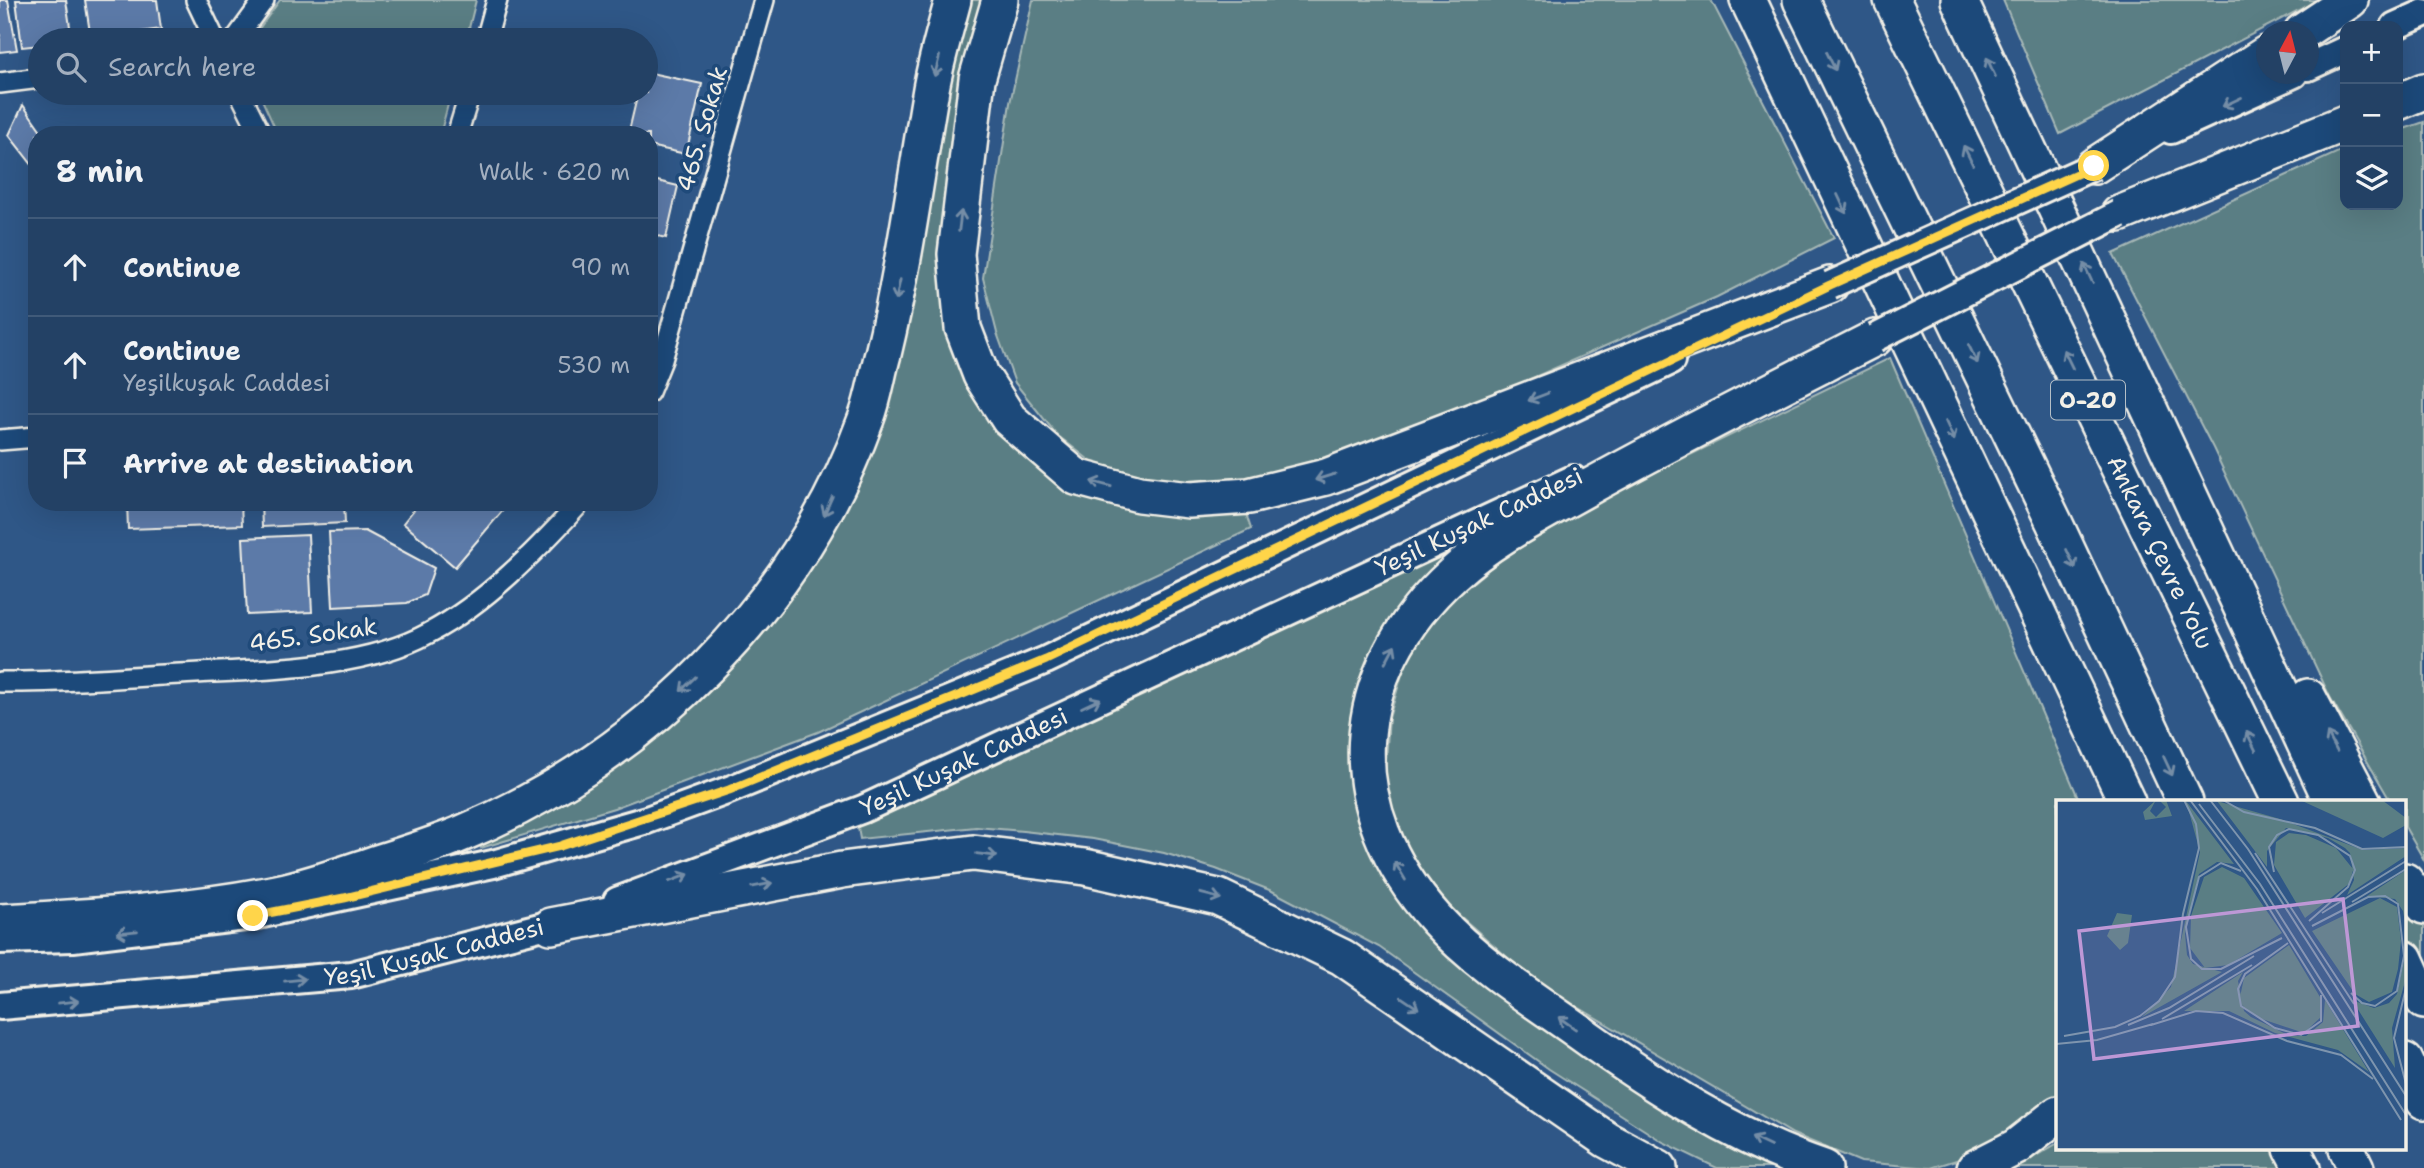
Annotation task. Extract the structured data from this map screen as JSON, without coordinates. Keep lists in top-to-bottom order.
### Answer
{
  "streets": {
    "highway": ["O-20", "Ankara Çevre Yolu"],
    "main road": ["Yeşil Kuşak Caddesi"],
    "street": ["465. Sokak"]
  },
  "north": "top",
  "page": {
    "map_buttons": ["+", "−"],
    "search": "Search here",
    "heading": ["8 min", "Walk · 620 m"],
    "list": [
      ["Continue", "90 m"],
      ["Continue", "Yeşilkuşak Caddesi", "530 m"],
      "Arrive at destination"
    ]
  }
}
